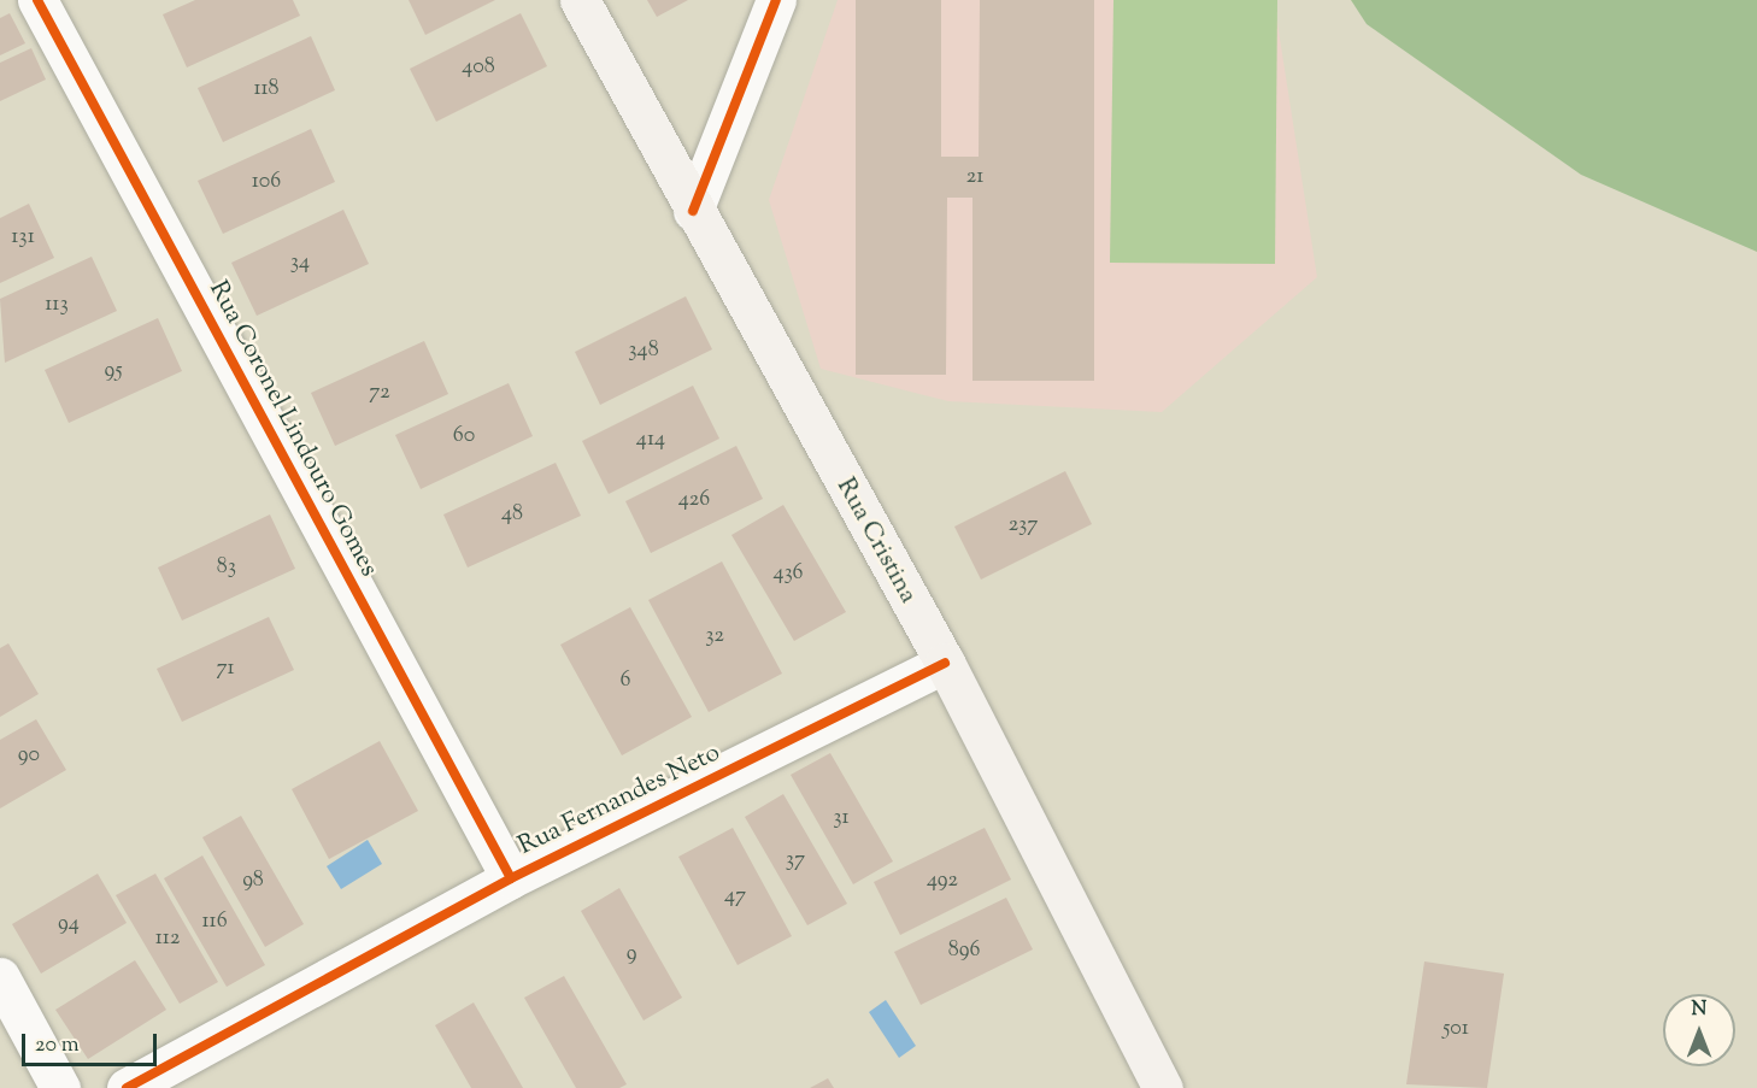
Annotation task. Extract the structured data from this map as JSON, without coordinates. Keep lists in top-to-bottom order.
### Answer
{
  "streets": {
    "main road": ["Rua Cristina"],
    "street": ["Rua Coronel Lindouro Gomes", "Rua Fernandes Neto"]
  },
  "crossings": [
    ["Rua Coronel Lindouro Gomes", "Rua Fernandes Neto"],
    ["Rua Cristina", "Rua Fernandes Neto"]
  ],
  "house_numbers": [
    "408",
    "118",
    "21",
    "106",
    "131",
    "34",
    "113",
    "348",
    "95",
    "72",
    "60",
    "414",
    "426",
    "48",
    "237",
    "83",
    "436",
    "32",
    "71",
    "6",
    "90",
    "31",
    "37",
    "98",
    "492",
    "47",
    "116",
    "94",
    "112",
    "896",
    "9",
    "501"
  ],
  "scale_bar": "20 m",
  "north": "top"
}
